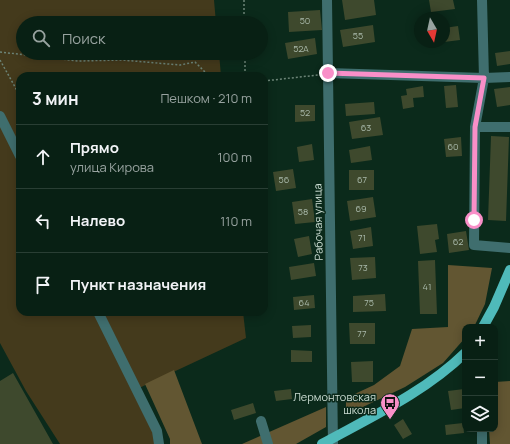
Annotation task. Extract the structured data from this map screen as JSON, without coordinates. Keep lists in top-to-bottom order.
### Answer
{
  "streets": {
    "street": ["Рабочая улица"]
  },
  "places": {
    "bus stop": ["Лермонтовская школа"]
  },
  "house_numbers": [
    "50",
    "55",
    "52А",
    "52",
    "63",
    "60",
    "56",
    "67",
    "69",
    "58",
    "71",
    "62",
    "73",
    "41",
    "64",
    "75",
    "77"
  ],
  "north": "bottom",
  "page": {
    "search": "Поиск",
    "heading": ["3 мин", "Пешком · 210 m"],
    "list": [
      ["Прямо", "улица Кирова", "100 m"],
      ["Налево", "110 m"],
      "Пункт назначения"
    ],
    "map_buttons": ["+", "−"]
  }
}
